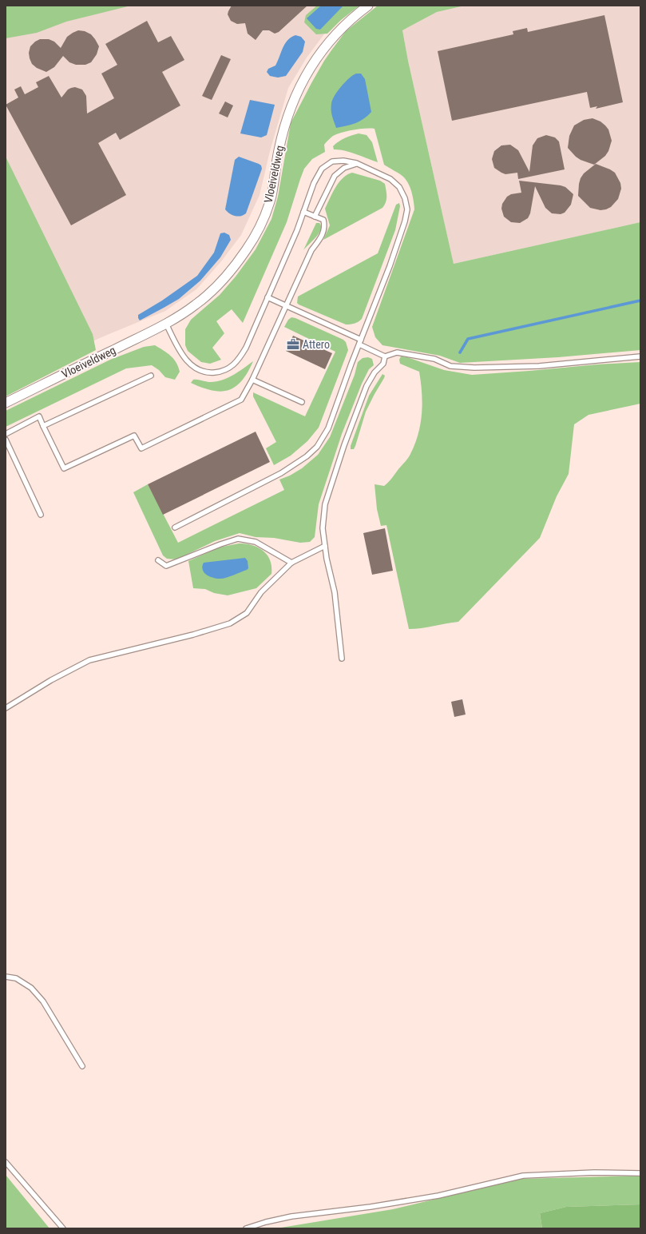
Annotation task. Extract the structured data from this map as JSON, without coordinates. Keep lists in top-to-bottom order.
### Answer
{
  "streets": {
    "street": ["Vloeiveldweg"]
  },
  "places": {
    "office": ["Attero"]
  }
}
